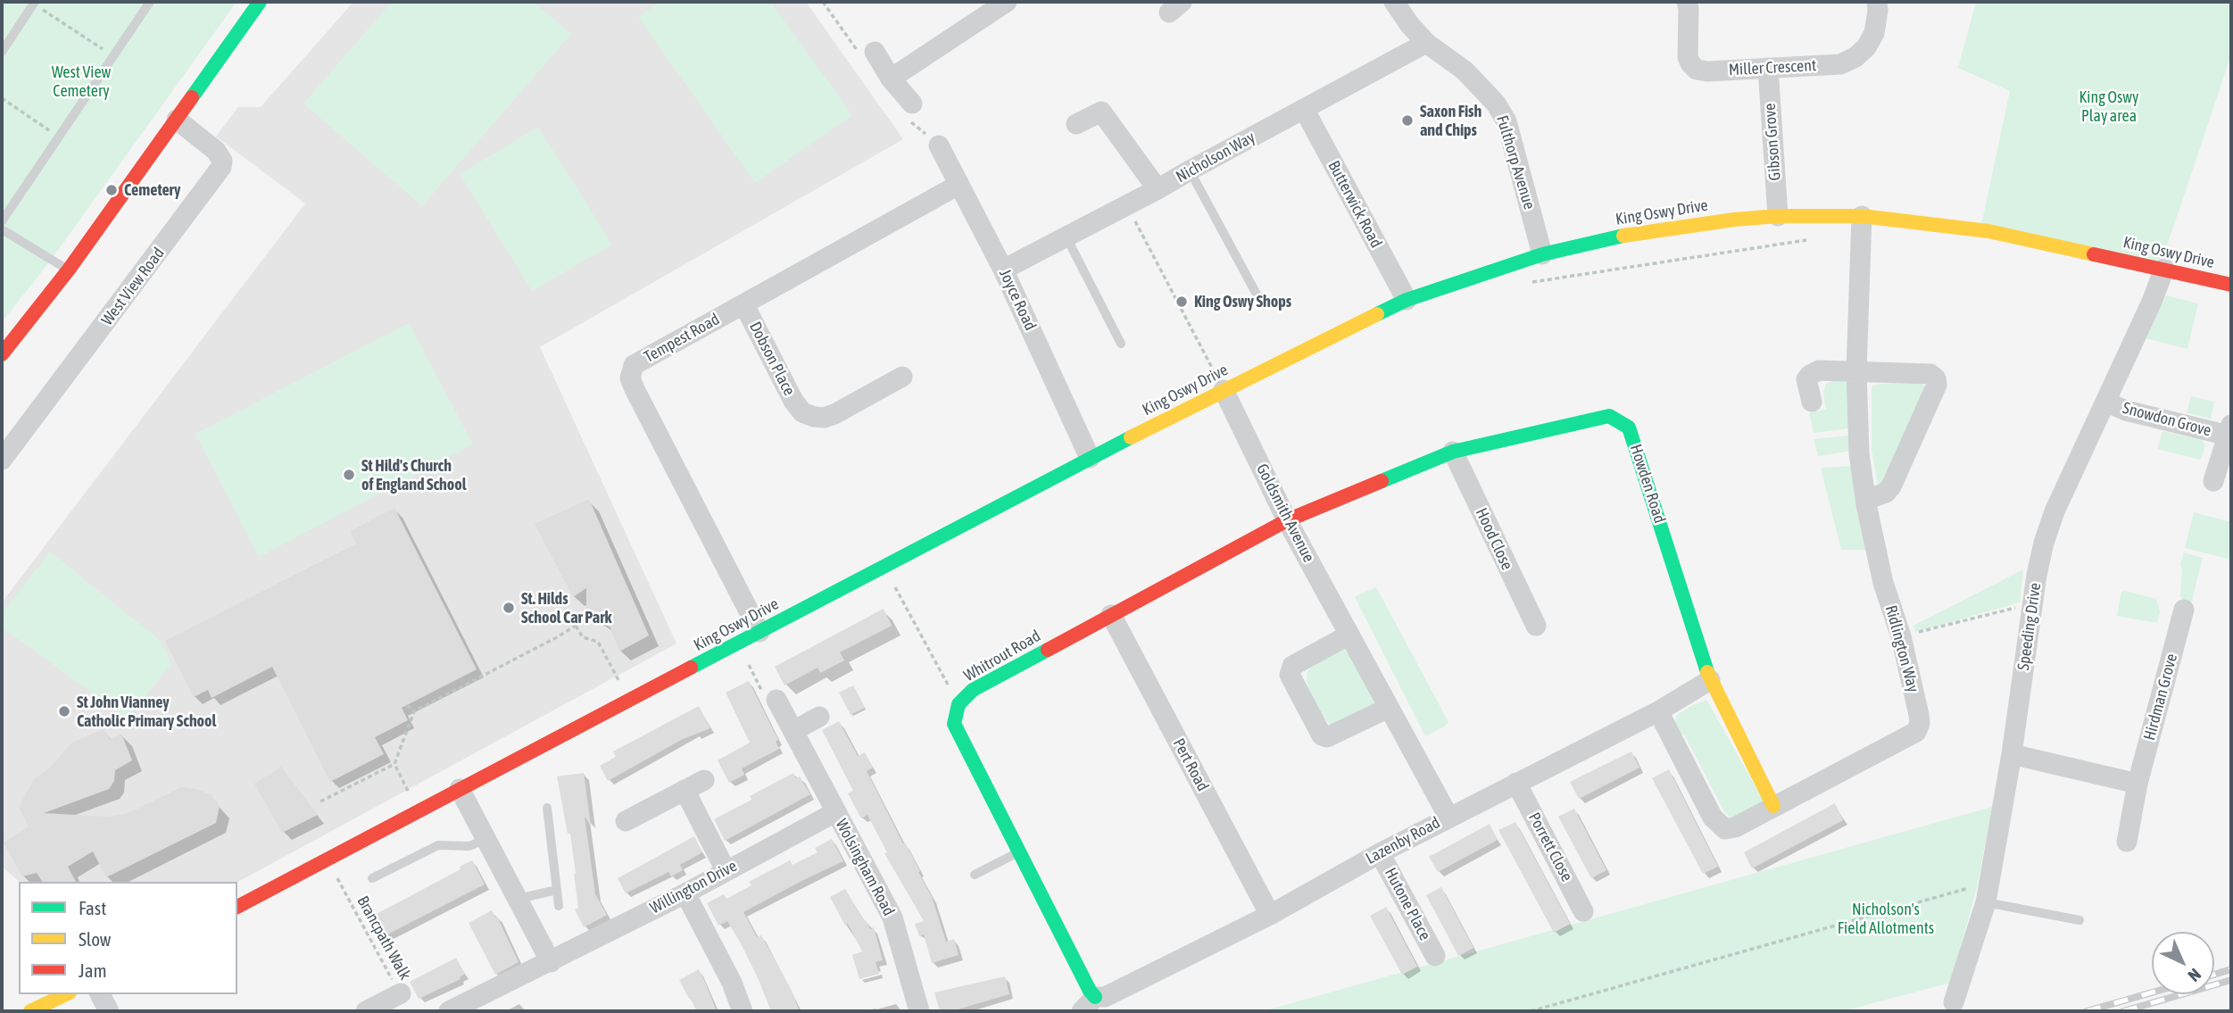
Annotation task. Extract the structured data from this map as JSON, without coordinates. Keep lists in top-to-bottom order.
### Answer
{
  "streets": {
    "street": [
      "Miller Crescent",
      "Gibson Grove",
      "Nicholson Way",
      "Fulthorp Avenue",
      "Butterwick Road",
      "King Oswy Drive",
      "West View Road",
      "Joyce Road",
      "Tempest Road",
      "Dobson Place",
      "Snowdon Grove",
      "Howden Road",
      "Goldsmith Avenue",
      "Hood Close",
      "Speeding Drive",
      "Ridlington Way",
      "Whitrout Road",
      "Hirdman Grove",
      "Pert Road",
      "Lazenby Road",
      "Porrett Close",
      "Wolsingham Road",
      "Willington Drive",
      "Hutone Place"
    ],
    "path": ["Brancpath Walk"]
  },
  "crossings": [
    ["Miller Crescent", "Gibson Grove"],
    ["Gibson Grove", "King Oswy Drive"],
    ["Nicholson Way", "Fulthorp Avenue"],
    ["Nicholson Way", "Butterwick Road"],
    ["Nicholson Way", "Joyce Road"],
    ["Fulthorp Avenue", "King Oswy Drive"],
    ["Butterwick Road", "King Oswy Drive"],
    ["King Oswy Drive", "Joyce Road"],
    ["King Oswy Drive", "Tempest Road"],
    ["King Oswy Drive", "Goldsmith Avenue"],
    ["King Oswy Drive", "Speeding Drive"],
    ["King Oswy Drive", "Ridlington Way"],
    ["Joyce Road", "Tempest Road"],
    ["Tempest Road", "Dobson Place"],
    ["Snowdon Grove", "Speeding Drive"],
    ["Howden Road", "Goldsmith Avenue"],
    ["Howden Road", "Hood Close"],
    ["Howden Road", "Ridlington Way"],
    ["Howden Road", "Whitrout Road"],
    ["Howden Road", "Lazenby Road"],
    ["Goldsmith Avenue", "Whitrout Road"],
    ["Goldsmith Avenue", "Lazenby Road"],
    ["Ridlington Way", "Lazenby Road"],
    ["Whitrout Road", "Pert Road"],
    ["Whitrout Road", "Lazenby Road"],
    ["Pert Road", "Lazenby Road"],
    ["Lazenby Road", "Porrett Close"],
    ["Lazenby Road", "Hutone Place"],
    ["Wolsingham Road", "Willington Drive"]
  ],
  "parks": ["West View Cemetery", "King Oswy Play area", "Nicholson's Field Allotments"],
  "places": [
    "Saxon Fish and Chips",
    "Cemetery",
    "King Oswy Shops",
    "St Hild's Church of England School",
    "St. Hilds School Car Park",
    "St John Vianney Catholic Primary School"
  ],
  "legend": ["Fast", "Slow", "Jam"],
  "north": "bottom right"
}
